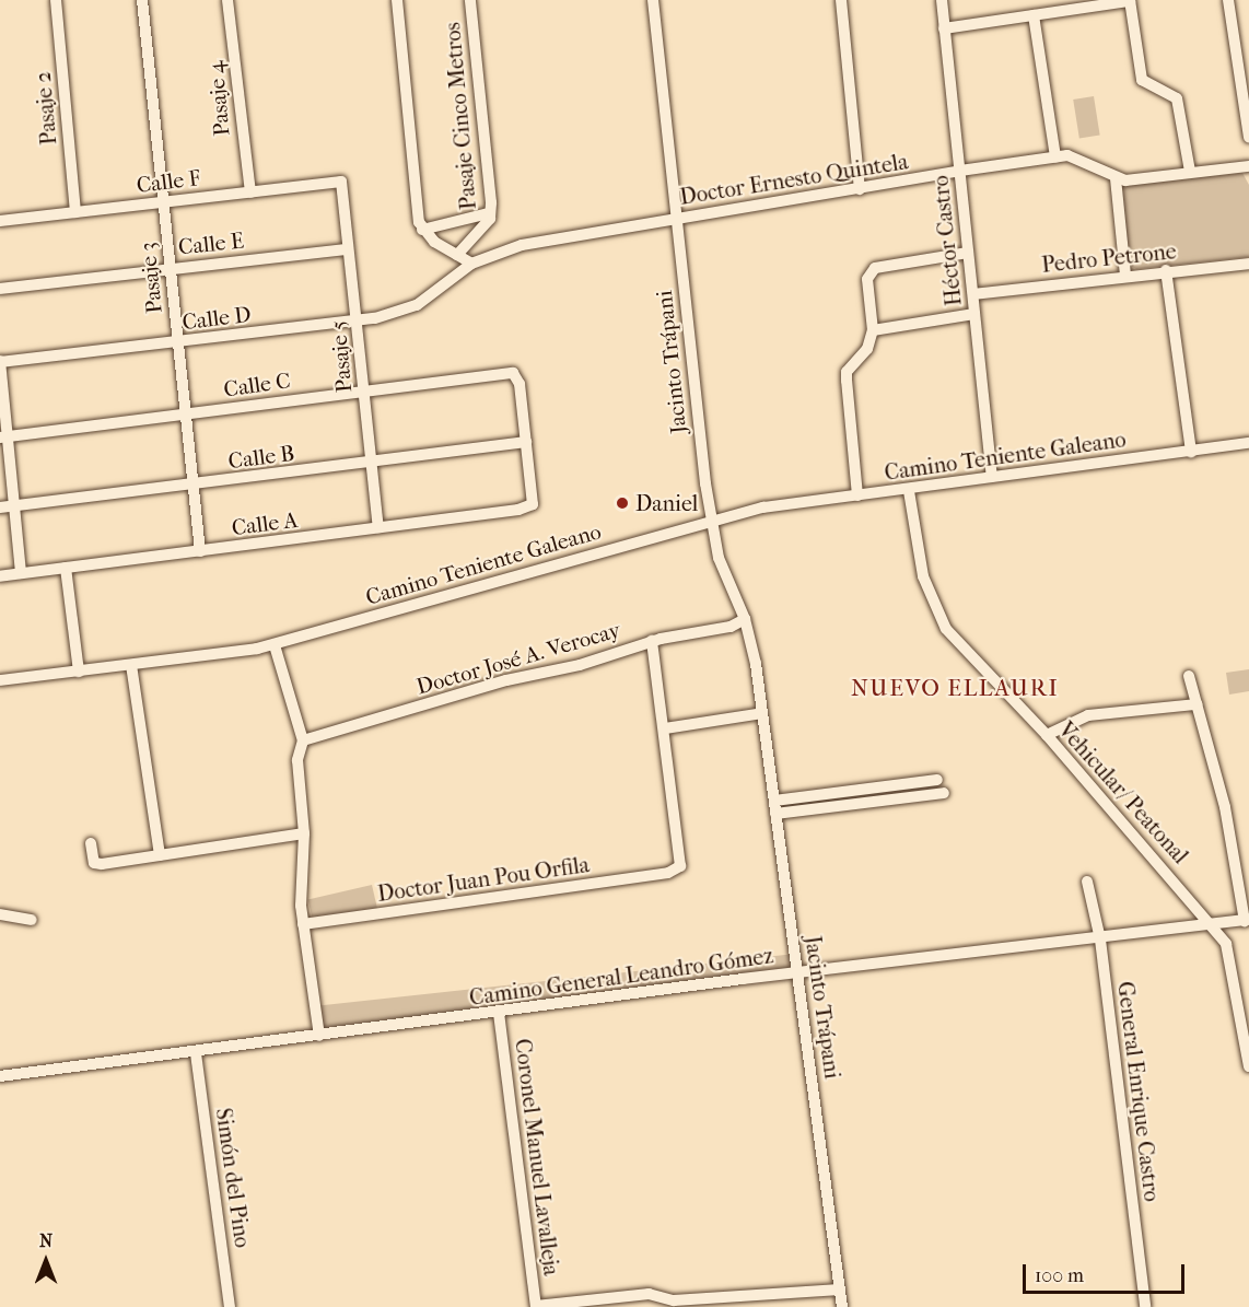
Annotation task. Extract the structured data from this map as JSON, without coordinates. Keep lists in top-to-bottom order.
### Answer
{
  "streets": {
    "street": [
      "Pasaje 4",
      "Pasaje 2",
      "Pasaje Cinco Metros",
      "Doctor Ernesto Quintela",
      "Calle F",
      "Héctor Castro",
      "Calle E",
      "Pedro Petrone",
      "Pasaje 3",
      "Calle D",
      "Pasaje 5",
      "Jacinto Trápani",
      "Calle C",
      "Camino Teniente Galeano",
      "Calle B",
      "Calle A",
      "Doctor José A. Verocay",
      "Vehicular/ Peatonal",
      "Doctor Juan Pou Orfila",
      "Camino General Leandro Gómez",
      "General Enrique Castro",
      "Coronel Manuel Lavalleja",
      "Simón del Pino"
    ]
  },
  "crossings": [
    ["Pasaje 4", "Calle F"],
    ["Pasaje 2", "Calle F"],
    ["Doctor Ernesto Quintela", "Héctor Castro"],
    ["Doctor Ernesto Quintela", "Calle D"],
    ["Doctor Ernesto Quintela", "Pasaje 5"],
    ["Doctor Ernesto Quintela", "Jacinto Trápani"],
    ["Calle F", "Pasaje 3"],
    ["Calle F", "Pasaje 5"],
    ["Héctor Castro", "Pedro Petrone"],
    ["Héctor Castro", "Camino Teniente Galeano"],
    ["Calle E", "Pasaje 3"],
    ["Calle E", "Pasaje 5"],
    ["Pasaje 3", "Calle D"],
    ["Pasaje 3", "Calle C"],
    ["Pasaje 3", "Calle B"],
    ["Pasaje 3", "Calle A"],
    ["Calle D", "Pasaje 5"],
    ["Pasaje 5", "Calle C"],
    ["Pasaje 5", "Calle B"],
    ["Pasaje 5", "Calle A"],
    ["Jacinto Trápani", "Camino Teniente Galeano"],
    ["Jacinto Trápani", "Doctor José A. Verocay"],
    ["Jacinto Trápani", "Camino General Leandro Gómez"],
    ["Calle C", "Calle B"],
    ["Calle C", "Calle A"],
    ["Camino Teniente Galeano", "Vehicular/ Peatonal"],
    ["Calle B", "Calle A"],
    ["Vehicular/ Peatonal", "Camino General Leandro Gómez"],
    ["Camino General Leandro Gómez", "General Enrique Castro"],
    ["Camino General Leandro Gómez", "Coronel Manuel Lavalleja"],
    ["Camino General Leandro Gómez", "Simón del Pino"]
  ],
  "districts": ["NUEVO ELLAURI"],
  "places": ["Daniel"],
  "scale_bar": "100 m",
  "north": "top"
}
